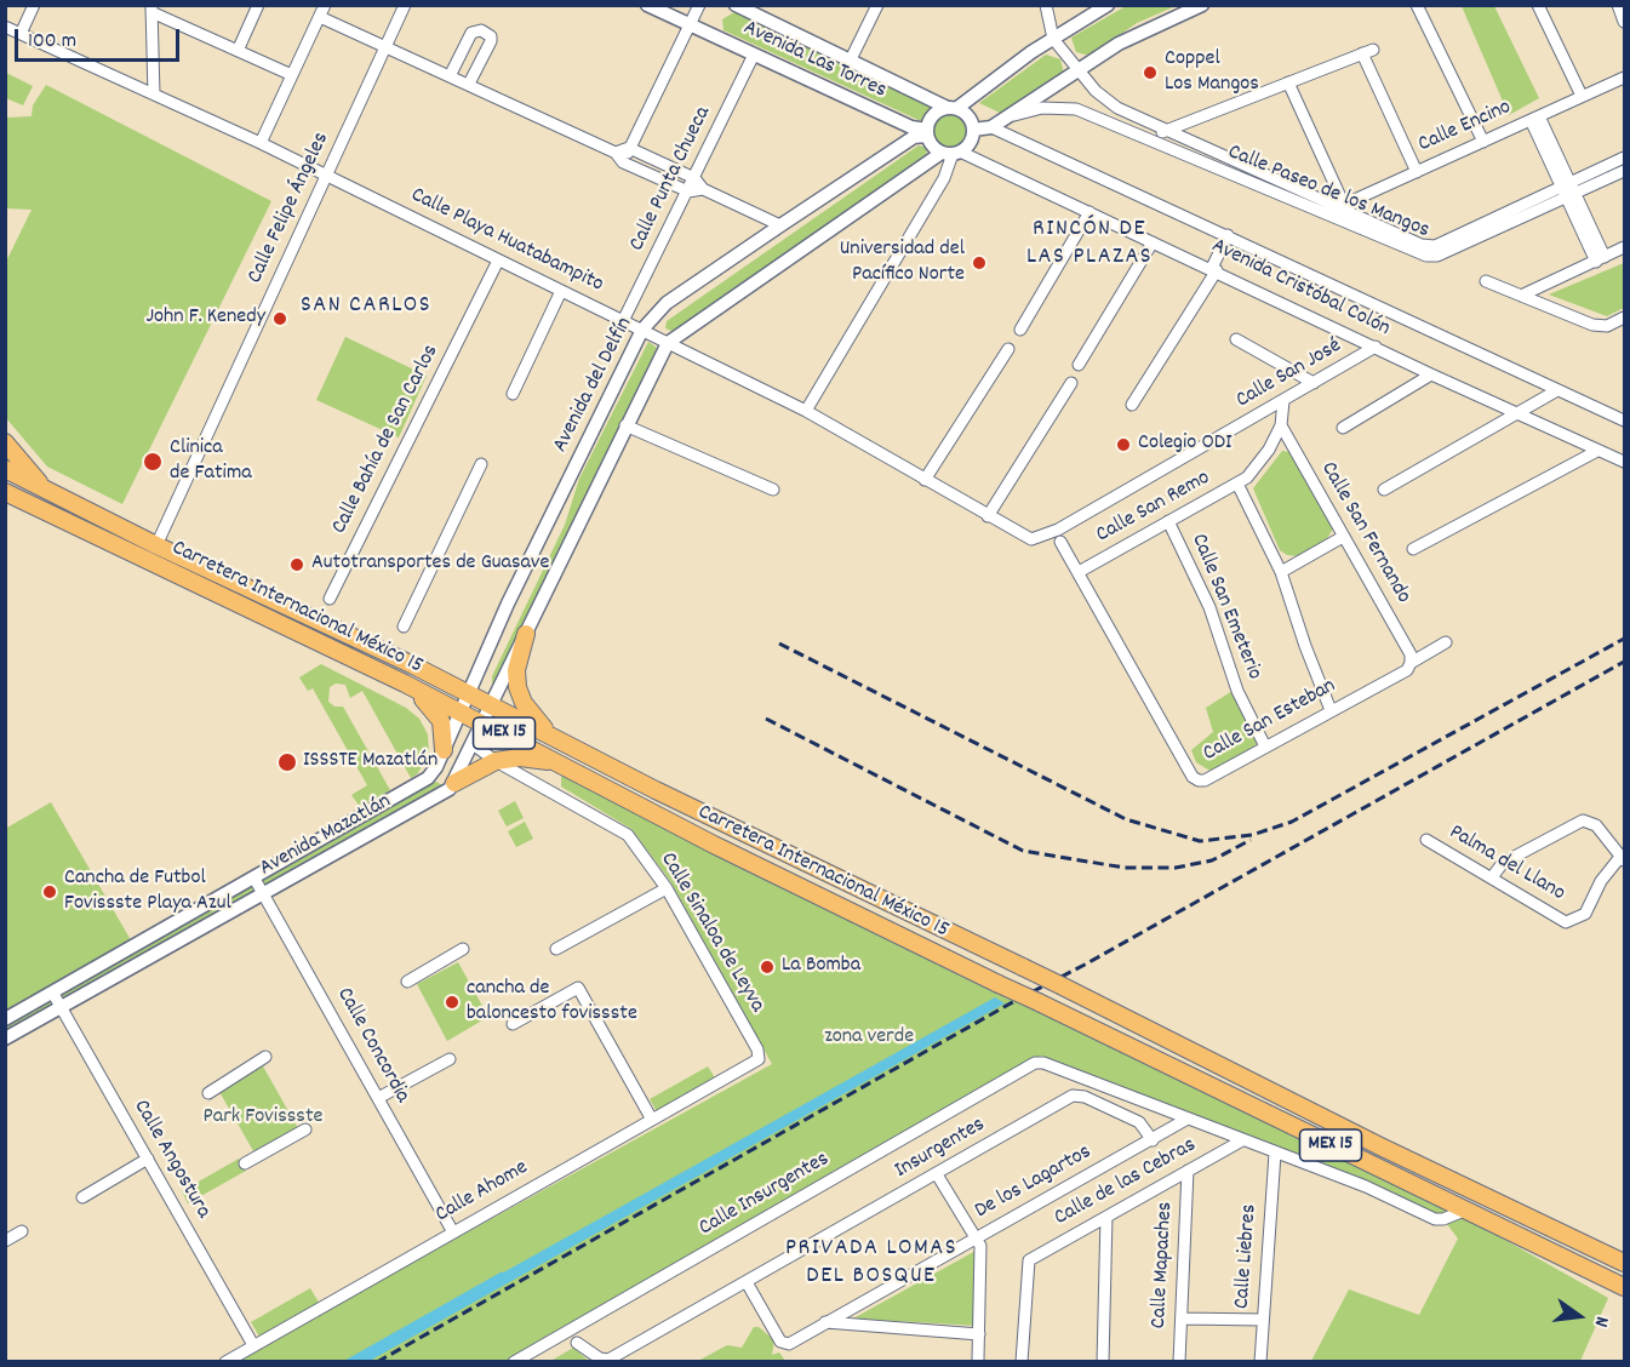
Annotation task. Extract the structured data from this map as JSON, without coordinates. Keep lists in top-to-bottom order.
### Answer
{
  "streets": {
    "main road": ["Carretera Internacional México 15", "MEX 15"],
    "street": [
      "Avenida Las Torres",
      "Calle Encino",
      "Calle Punta Chueca",
      "Calle Paseo de los Mangos",
      "Calle Felipe Ángeles",
      "Calle Playa Huatabampito",
      "Avenida Cristóbal Colón",
      "Calle San José",
      "Avenida del Delfín",
      "Calle Bahía de San Carlos",
      "Calle San Remo",
      "Calle San Fernando",
      "Calle San Emeterio",
      "Calle San Esteban",
      "Avenida Mazatlán",
      "Palma del Llano",
      "Calle Sinaloa de Leyva",
      "Calle Concordia",
      "Insurgentes",
      "Calle Angostura",
      "De los Lagartos",
      "Calle de las Cebras",
      "Calle Ahome",
      "Calle Insurgentes",
      "Calle Liebres",
      "Calle Mapaches"
    ]
  },
  "crossings": [
    ["Avenida Las Torres", "Calle Punta Chueca"],
    ["Avenida Las Torres", "Avenida Cristóbal Colón"],
    ["Avenida Las Torres", "Avenida del Delfín"],
    ["Calle Encino", "Calle Paseo de los Mangos"],
    ["Calle Punta Chueca", "Calle Playa Huatabampito"],
    ["Calle Felipe Ángeles", "Calle Playa Huatabampito"],
    ["Calle Felipe Ángeles", "Carretera Internacional México 15"],
    ["Calle Playa Huatabampito", "Calle San José"],
    ["Calle Playa Huatabampito", "Avenida del Delfín"],
    ["Calle Playa Huatabampito", "Calle Bahía de San Carlos"],
    ["Avenida Cristóbal Colón", "Calle San José"],
    ["Avenida Cristóbal Colón", "Avenida del Delfín"],
    ["Calle San José", "Calle San Remo"],
    ["Avenida del Delfín", "Carretera Internacional México 15"],
    ["Calle San Remo", "Calle San Fernando"],
    ["Calle San Remo", "Calle San Emeterio"],
    ["Calle San Remo", "Calle San Esteban"],
    ["Calle San Fernando", "Calle San Esteban"],
    ["Calle San Emeterio", "Calle San Esteban"],
    ["Carretera Internacional México 15", "Avenida Mazatlán"],
    ["Avenida Mazatlán", "Calle Concordia"],
    ["Avenida Mazatlán", "Calle Angostura"],
    ["Calle Sinaloa de Leyva", "Calle Ahome"],
    ["Calle Concordia", "Calle Ahome"],
    ["Insurgentes", "De los Lagartos"],
    ["Calle Angostura", "Calle Ahome"],
    ["De los Lagartos", "Calle Insurgentes"],
    ["Calle de las Cebras", "Calle Mapaches"]
  ],
  "districts": ["RINCÓN DE LAS PLAZAS", "SAN CARLOS", "PRIVADA LOMAS DEL BOSQUE"],
  "parks": ["zona verde", "Park Fovissste"],
  "places": [
    "Coppel Los Mangos",
    "Universidad del Pacífico Norte",
    "John F. Kenedy",
    "Colegio ODI",
    "Clinica de Fatima",
    "Autotransportes de Guasave",
    "ISSSTE Mazatlán",
    "Cancha de Futbol Fovissste Playa Azul",
    "La Bomba",
    "cancha de baloncesto fovissste"
  ],
  "scale_bar": "100 m",
  "north": "right"
}
